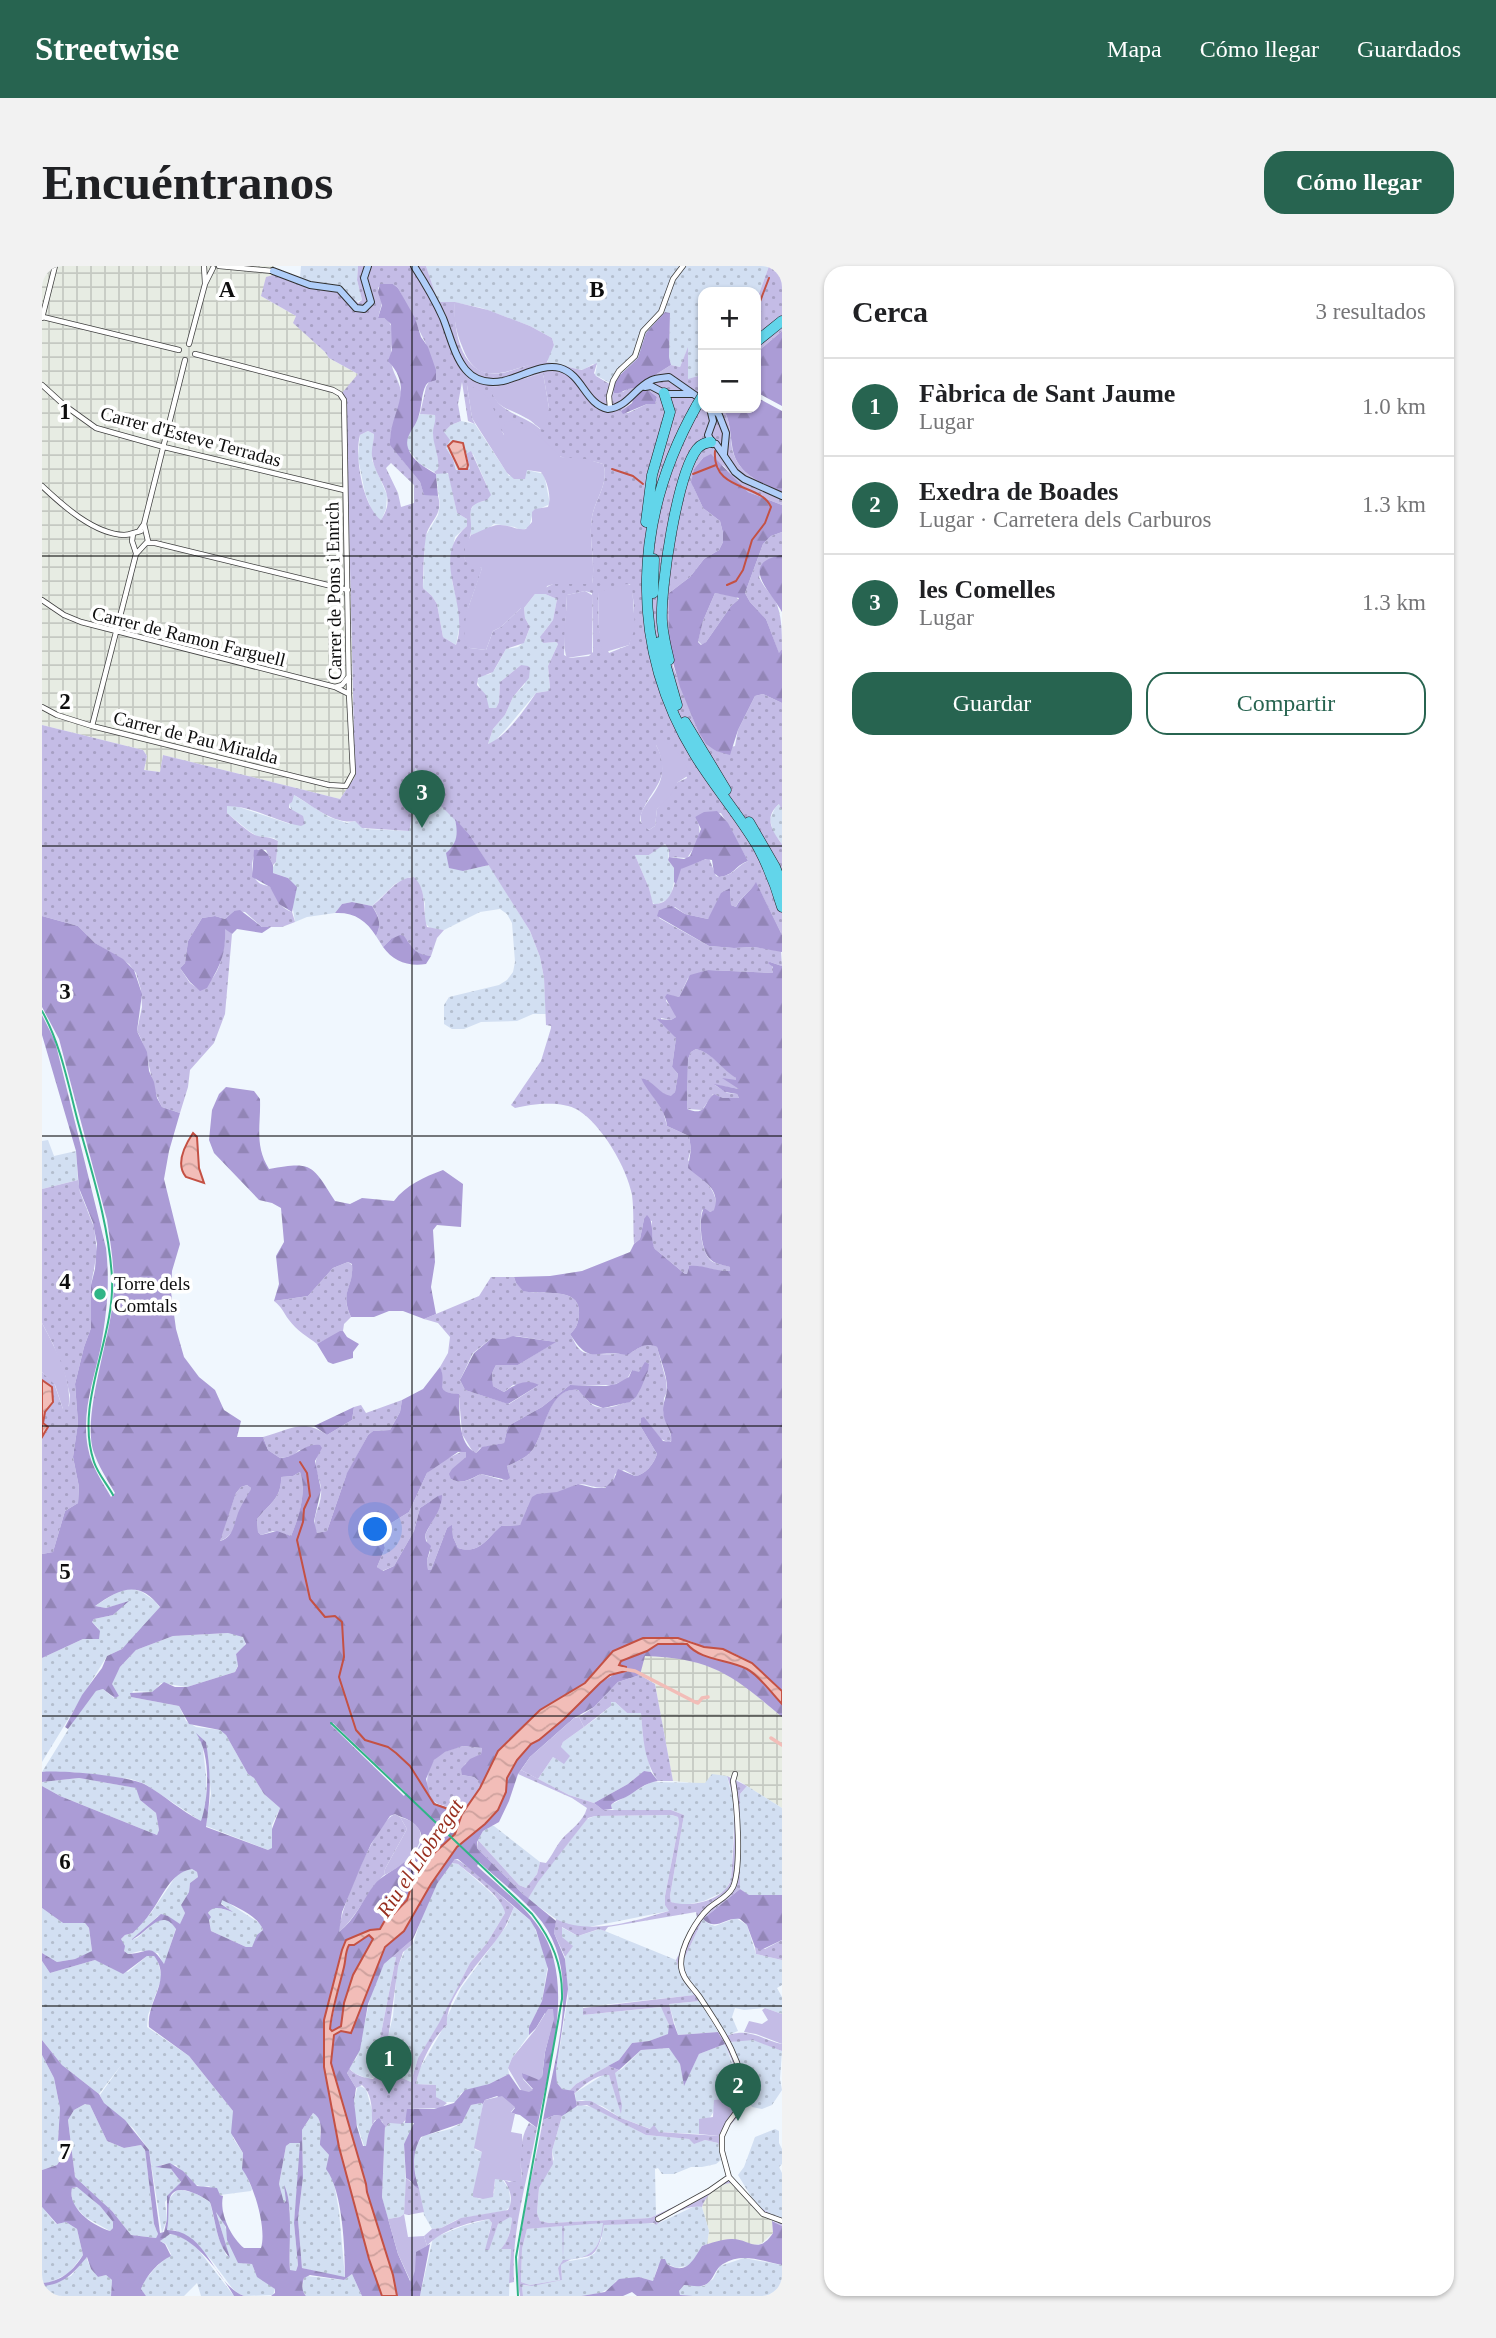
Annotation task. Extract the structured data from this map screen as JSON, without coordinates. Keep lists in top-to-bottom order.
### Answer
{
  "streets": {
    "street": [
      "Carrer d'Esteve Terradas",
      "Carrer de Pons i Enrich",
      "Carrer de Ramon Farguell",
      "Carrer de Pau Miralda"
    ]
  },
  "crossings": [
    ["Carrer d'Esteve Terradas", "Carrer de Pons i Enrich"],
    ["Carrer de Pons i Enrich", "Carrer de Ramon Farguell"],
    ["Carrer de Pons i Enrich", "Carrer de Pau Miralda"]
  ],
  "water": ["Riu el Llobregat"],
  "places": ["Torre dels Comtals"],
  "page": {
    "header": "Streetwise",
    "nav": ["Mapa", "Cómo llegar", "Guardados"],
    "buttons": [
      "Cómo llegar",
      ["Guardar", "Compartir"]
    ],
    "title": "Encuéntranos",
    "heading": ["Cerca", "3 resultados"],
    "map_buttons": ["+", "−"],
    "list": [
      {
        "mark": "1",
        "name": "Fàbrica de Sant Jaume",
        "note": "Lugar",
        "value": "1.0 km"
      },
      {
        "mark": "2",
        "name": "Exedra de Boades",
        "note": "Lugar · Carretera dels Carburos",
        "value": "1.3 km"
      },
      {
        "mark": "3",
        "name": "les Comelles",
        "note": "Lugar",
        "value": "1.3 km"
      }
    ],
    "pins": ["3", "1", "2"]
  },
  "grid": {
    "columns": ["A", "B"],
    "rows": [
      "1",
      "2",
      "3",
      "4",
      "5",
      "6",
      "7"
    ]
  }
}
